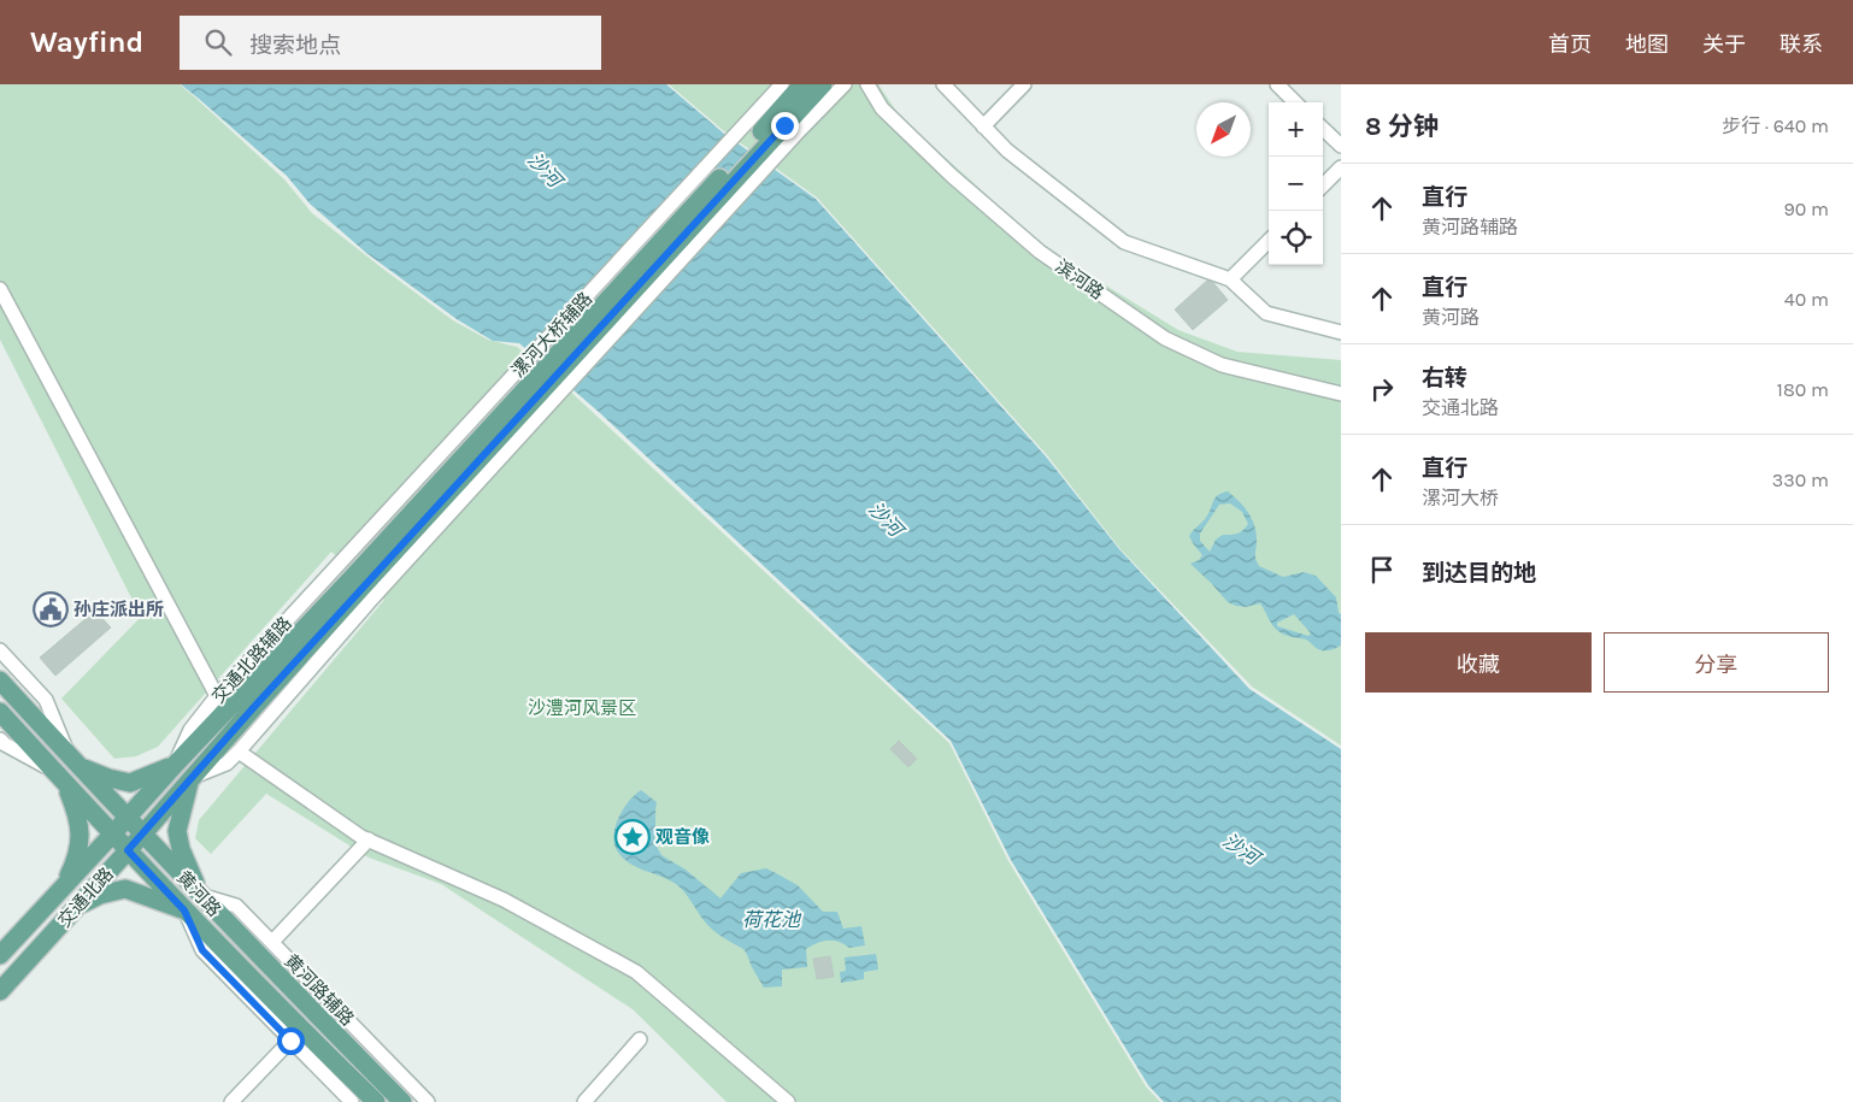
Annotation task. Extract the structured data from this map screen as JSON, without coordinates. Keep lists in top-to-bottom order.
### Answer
{
  "streets": {
    "main road": ["黄河路", "交通北路"],
    "street": [
      "滨河路",
      "漯河大桥辅路",
      "交通北路辅路",
      "黄河路辅路"
    ]
  },
  "crossings": [
    ["漯河大桥辅路", "交通北路辅路"],
    ["漯河大桥辅路", "交通北路"],
    ["交通北路辅路", "交通北路"],
    ["黄河路", "交通北路"],
    ["黄河路", "黄河路辅路"]
  ],
  "water": ["沙河", "荷花池"],
  "parks": ["沙澧河风景区"],
  "places": {
    "public building": ["孙庄派出所"],
    "place": ["观音像"]
  },
  "north": "bottom left",
  "page": {
    "header": "Wayfind",
    "search": "搜索地点",
    "nav": [
      "首页",
      "地图",
      "关于",
      "联系"
    ],
    "heading": ["8 分钟", "步行 · 640 m"],
    "map_buttons": ["+", "−"],
    "list": [
      ["直行", "黄河路辅路", "90 m"],
      ["直行", "黄河路", "40 m"],
      ["右转", "交通北路", "180 m"],
      ["直行", "漯河大桥", "330 m"],
      "到达目的地"
    ],
    "buttons": ["收藏", "分享"]
  }
}
